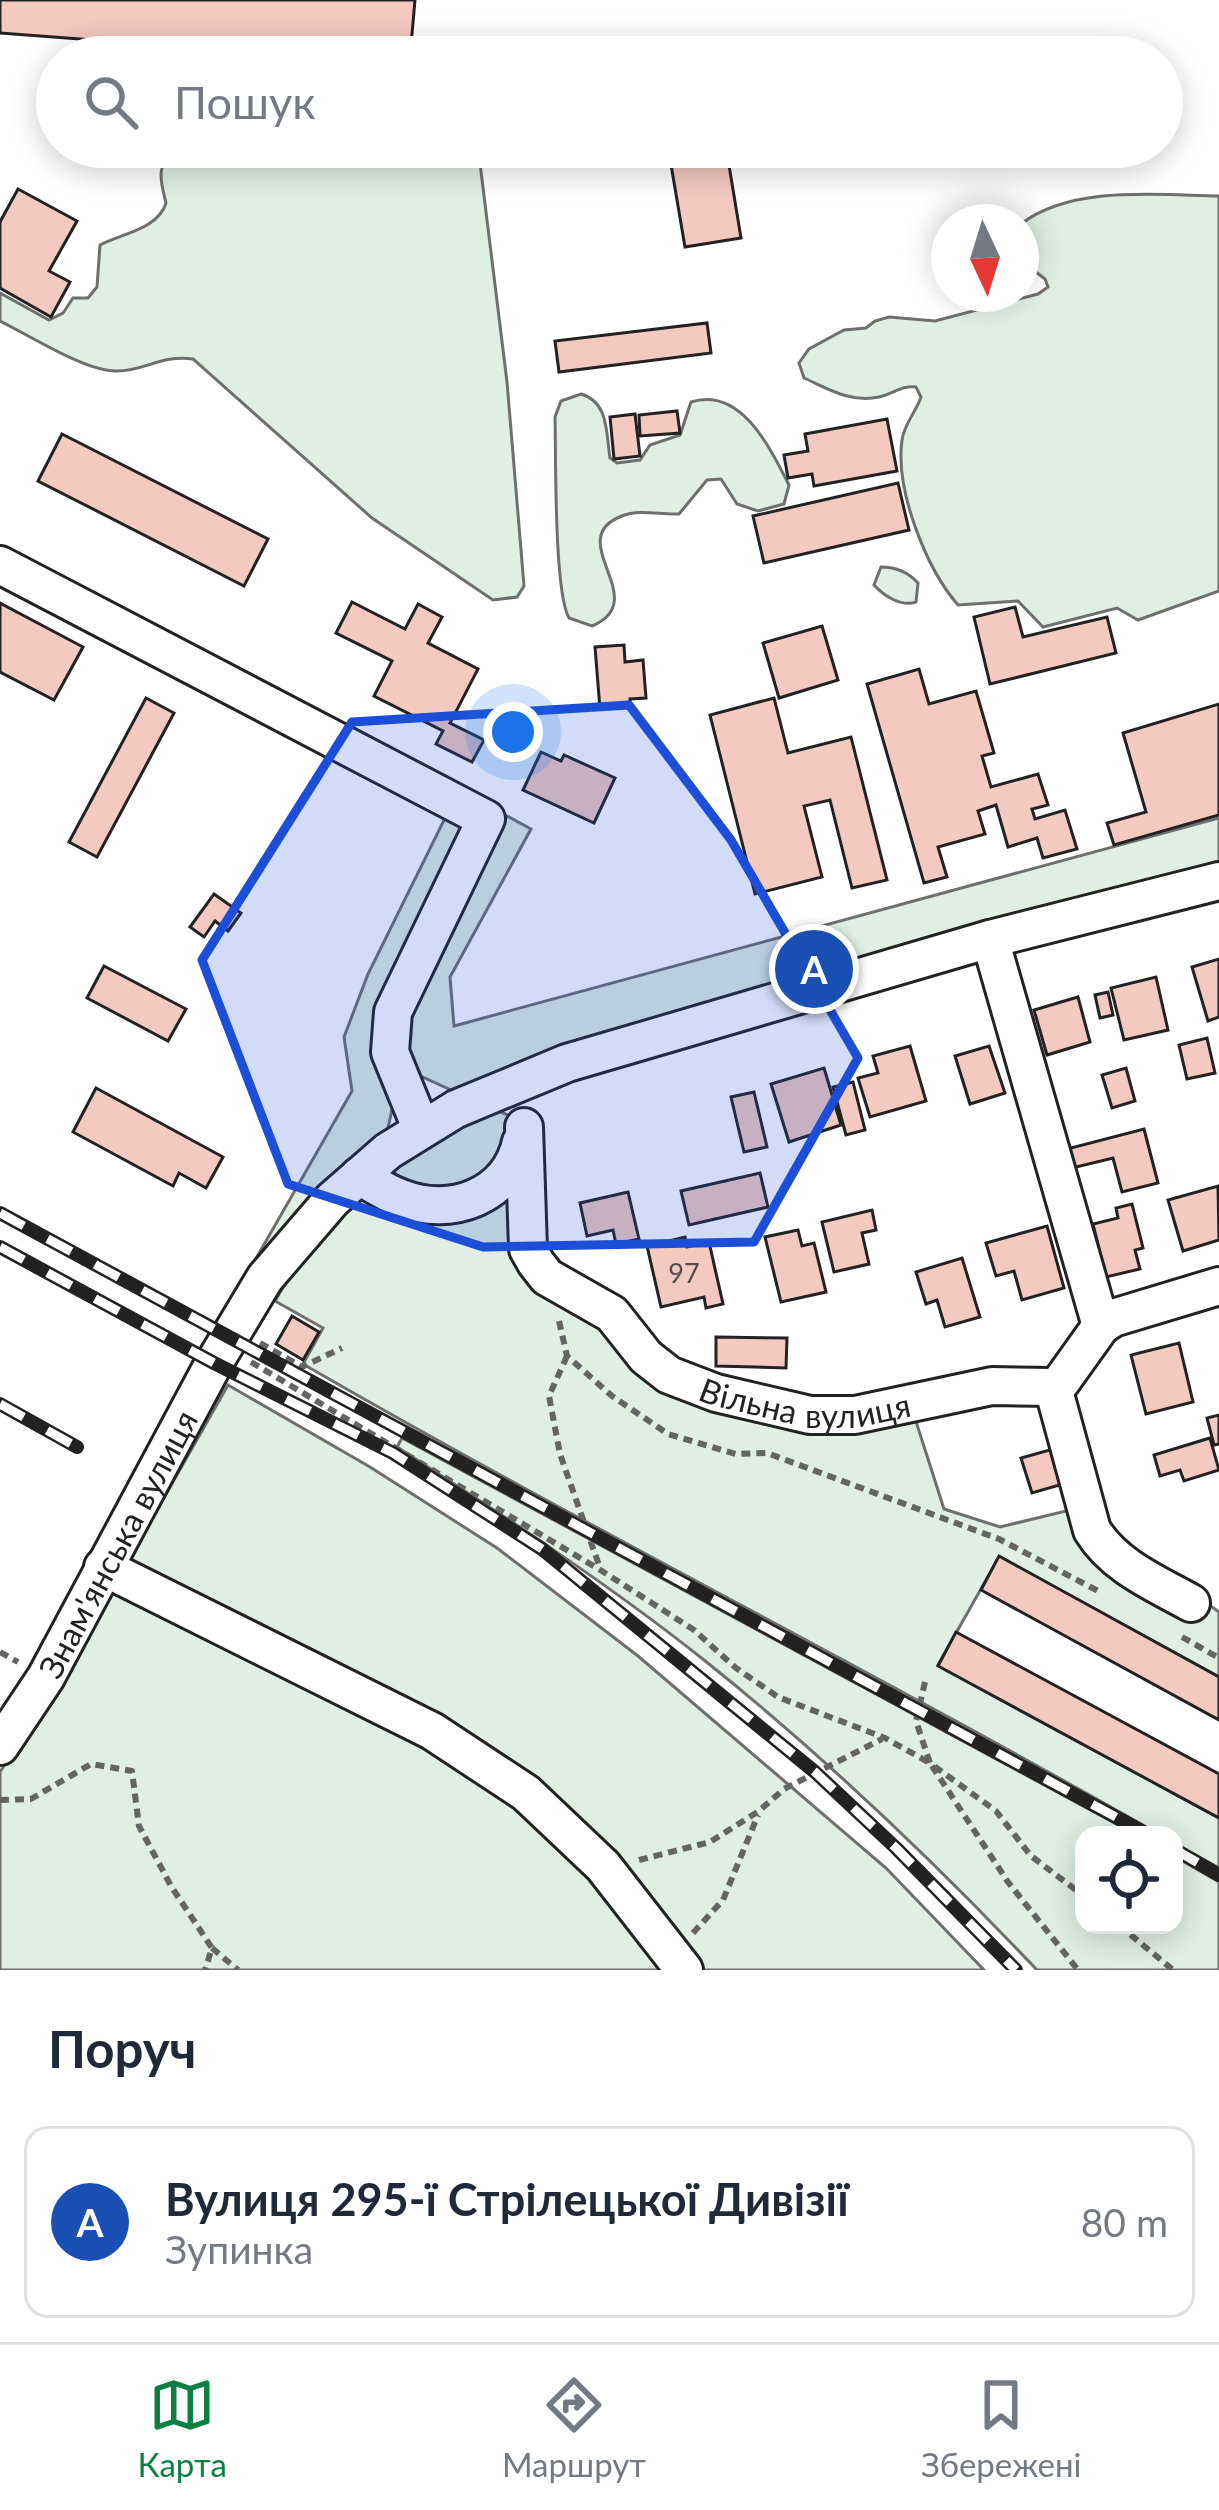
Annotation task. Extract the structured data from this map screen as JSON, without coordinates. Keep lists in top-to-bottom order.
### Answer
{
  "streets": {
    "street": ["Вільна вулиця", "Знам'янська вулиця"]
  },
  "house_numbers": ["97"],
  "north": "bottom",
  "page": {
    "search": "Пошук",
    "pins": "A",
    "heading": "Поруч",
    "list": [
      {
        "mark": "A",
        "name": "Вулиця 295-ї Стрілецької Дивізії",
        "note": "Зупинка",
        "value": "80 m"
      }
    ],
    "nav": ["Карта", "Маршрут", "Збережені"]
  }
}
